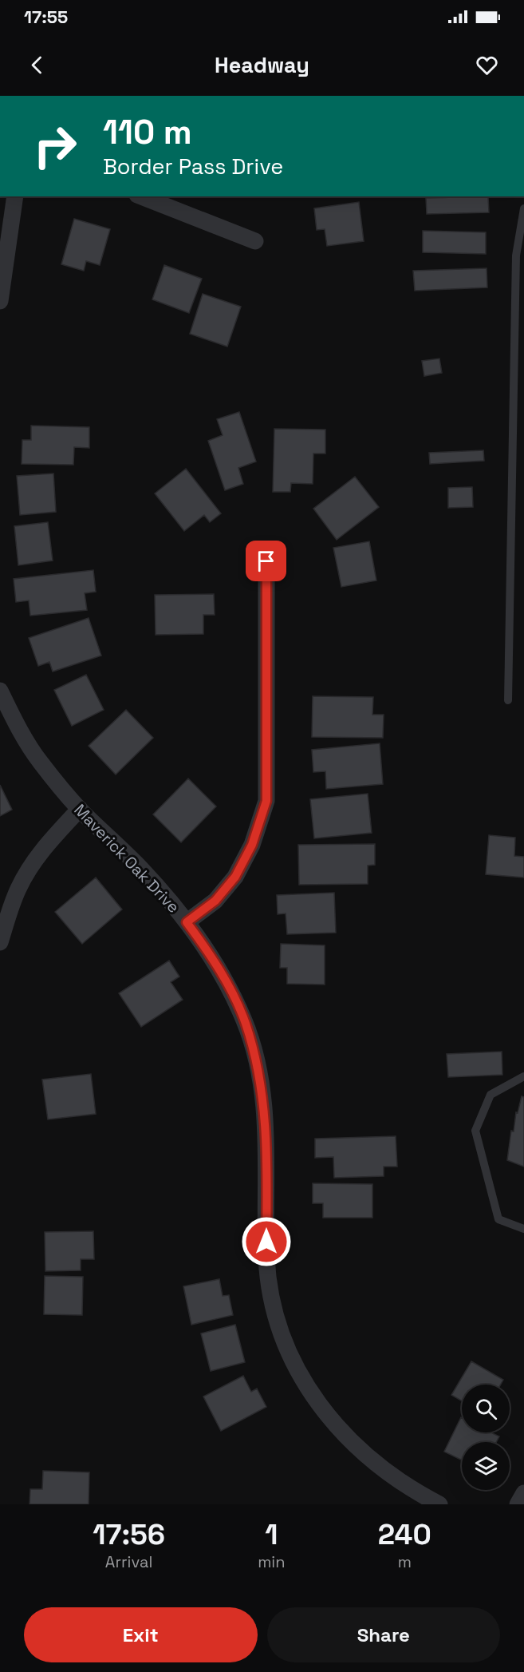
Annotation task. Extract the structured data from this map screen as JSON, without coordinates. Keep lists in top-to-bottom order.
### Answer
{
  "streets": {
    "street": ["Maverick Oak Drive"]
  },
  "page": {
    "status": "17:55",
    "header": "Headway",
    "turn": ["110 m", "Border Pass Drive"],
    "eta": [
      "17:56",
      "Arrival",
      "1",
      "min",
      "240",
      "m"
    ],
    "buttons": ["Exit", "Share"]
  }
}
